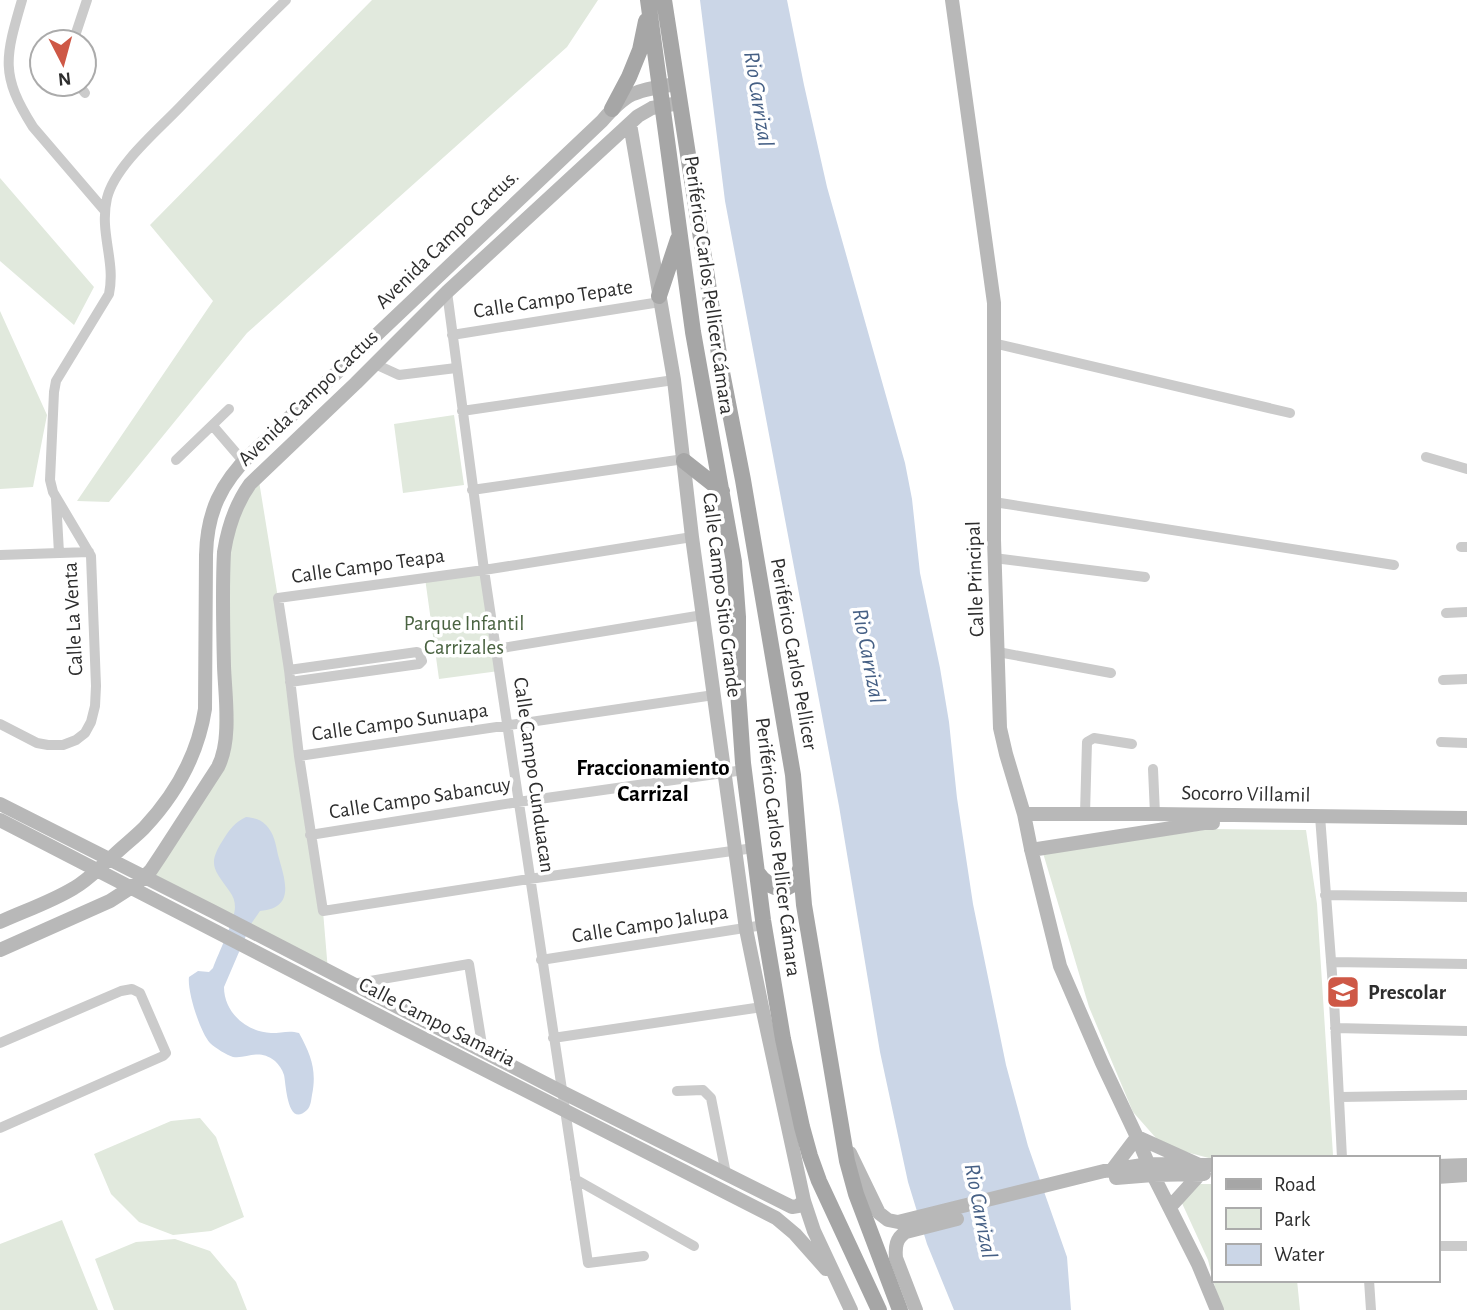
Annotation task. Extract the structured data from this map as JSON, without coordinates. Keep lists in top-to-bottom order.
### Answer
{
  "streets": {
    "main road": ["Periférico Carlos Pellicer Cámara", "Periférico Carlos Pellicer"],
    "street": [
      "Avenida Campo Cactus.",
      "Calle Campo Tepate",
      "Avenida Campo Cactus",
      "Calle Campo Teapa",
      "Calle Principal",
      "Calle Campo Sitio Grande",
      "Calle La Venta",
      "Calle Campo Sunuapa",
      "Calle Campo Cunduacan",
      "Socorro Villamil",
      "Calle Campo Sabancuy",
      "Calle Campo Jalupa",
      "Calle Campo Samaria"
    ]
  },
  "crossings": [
    ["Avenida Campo Cactus.", "Periférico Carlos Pellicer Cámara"],
    ["Avenida Campo Cactus.", "Periférico Carlos Pellicer"],
    ["Avenida Campo Cactus.", "Calle Campo Samaria"],
    ["Periférico Carlos Pellicer Cámara", "Avenida Campo Cactus"],
    ["Periférico Carlos Pellicer Cámara", "Calle Campo Sabancuy"],
    ["Periférico Carlos Pellicer Cámara", "Calle Campo Jalupa"],
    ["Calle Campo Tepate", "Calle Campo Sitio Grande"],
    ["Calle Campo Tepate", "Calle Campo Cunduacan"],
    ["Avenida Campo Cactus", "Calle Campo Sitio Grande"],
    ["Avenida Campo Cactus", "Periférico Carlos Pellicer"],
    ["Avenida Campo Cactus", "Calle Campo Cunduacan"],
    ["Avenida Campo Cactus", "Calle Campo Samaria"],
    ["Calle Campo Teapa", "Calle Campo Sitio Grande"],
    ["Calle Campo Teapa", "Calle Campo Sunuapa"],
    ["Calle Campo Teapa", "Calle Campo Cunduacan"],
    ["Calle Campo Teapa", "Calle Campo Sabancuy"],
    ["Calle Principal", "Socorro Villamil"],
    ["Calle Campo Sitio Grande", "Calle Campo Sunuapa"],
    ["Calle Campo Sitio Grande", "Calle Campo Sabancuy"],
    ["Calle Campo Sitio Grande", "Calle Campo Jalupa"],
    ["Calle Campo Sitio Grande", "Calle Campo Samaria"],
    ["Calle Campo Sunuapa", "Calle Campo Cunduacan"],
    ["Calle Campo Cunduacan", "Calle Campo Sabancuy"],
    ["Calle Campo Cunduacan", "Calle Campo Jalupa"],
    ["Calle Campo Cunduacan", "Calle Campo Samaria"]
  ],
  "districts": ["Fraccionamiento Carrizal"],
  "water": ["Rio Carrizal"],
  "parks": ["Parque Infantil Carrizales"],
  "places": {
    "school or university": ["Prescolar"]
  },
  "legend": ["Road", "Park", "Water"],
  "north": "bottom"
}
